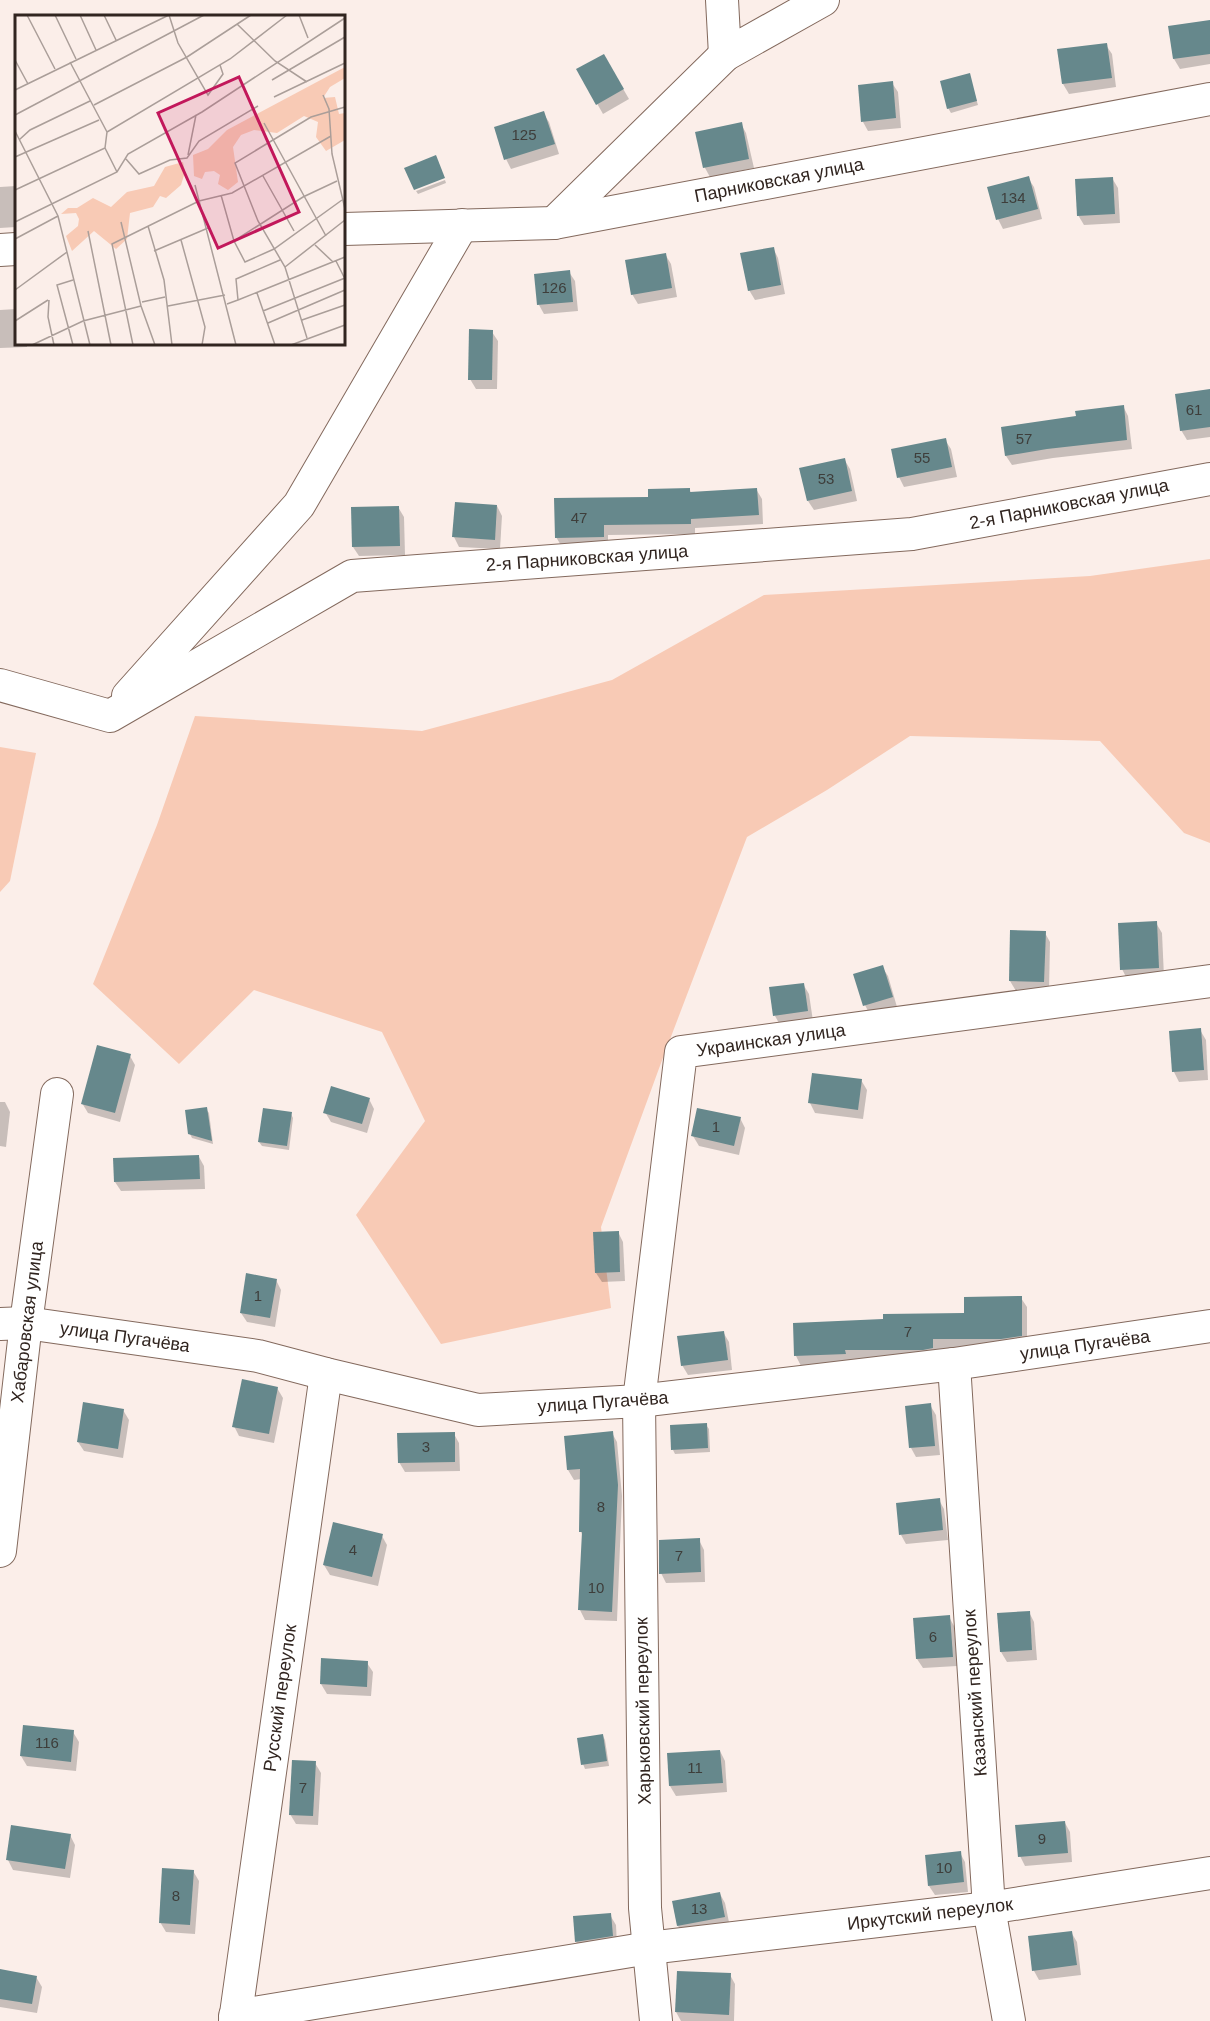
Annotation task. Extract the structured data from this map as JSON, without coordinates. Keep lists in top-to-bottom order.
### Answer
{
  "streets": {
    "street": [
      "Парниковская улица",
      "2-я Парниковская улица",
      "Украинская улица",
      "Хабаровская улица",
      "улица Пугачёва",
      "Казанский переулок",
      "Русский переулок",
      "Харьковский переулок",
      "Иркутский переулок"
    ]
  },
  "crossings": [
    ["Украинская улица", "улица Пугачёва"],
    ["Украинская улица", "Харьковский переулок"],
    ["Хабаровская улица", "улица Пугачёва"],
    ["улица Пугачёва", "Казанский переулок"],
    ["улица Пугачёва", "Русский переулок"],
    ["улица Пугачёва", "Харьковский переулок"],
    ["Казанский переулок", "Иркутский переулок"],
    ["Русский переулок", "Иркутский переулок"],
    ["Харьковский переулок", "Иркутский переулок"]
  ],
  "house_numbers": [
    "125",
    "134",
    "126",
    "61",
    "57",
    "55",
    "53",
    "47",
    "1",
    "1",
    "7",
    "3",
    "8",
    "4",
    "7",
    "10",
    "6",
    "116",
    "11",
    "7",
    "9",
    "10",
    "8",
    "13"
  ]
}
